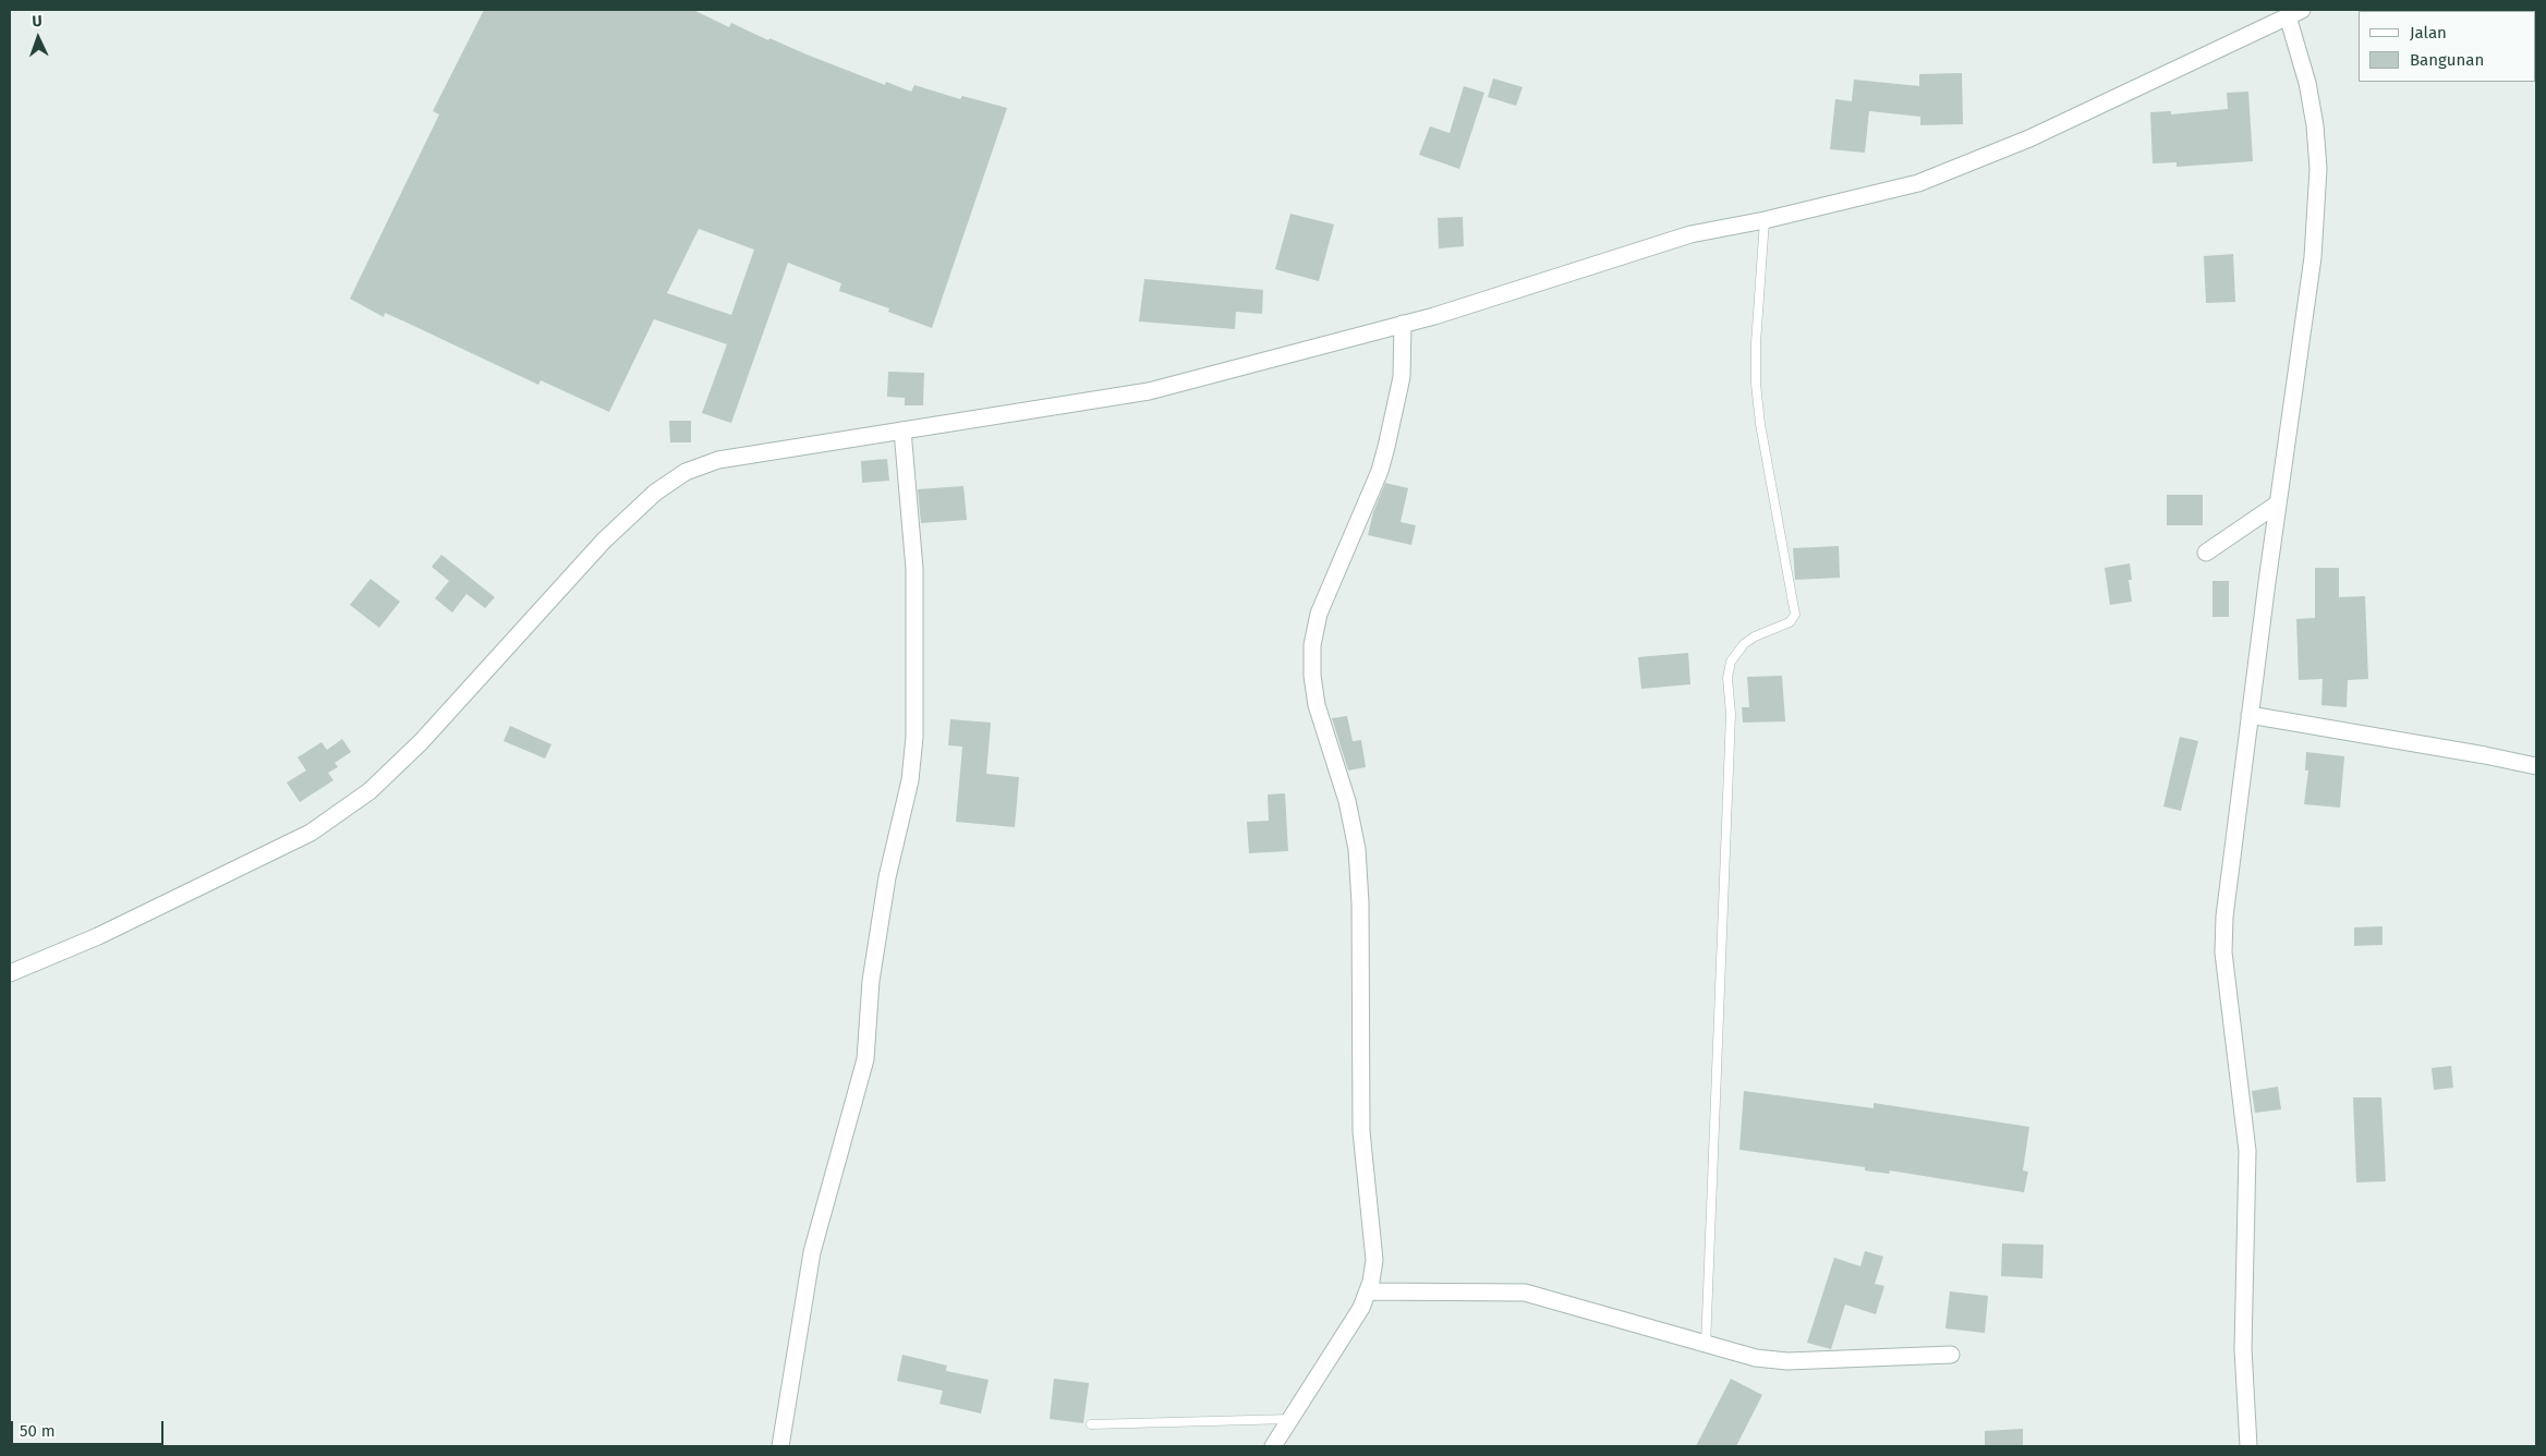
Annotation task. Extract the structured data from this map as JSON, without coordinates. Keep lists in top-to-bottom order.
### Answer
{
  "legend": ["Jalan", "Bangunan"],
  "scale_bar": "50 m",
  "north": "top"
}
